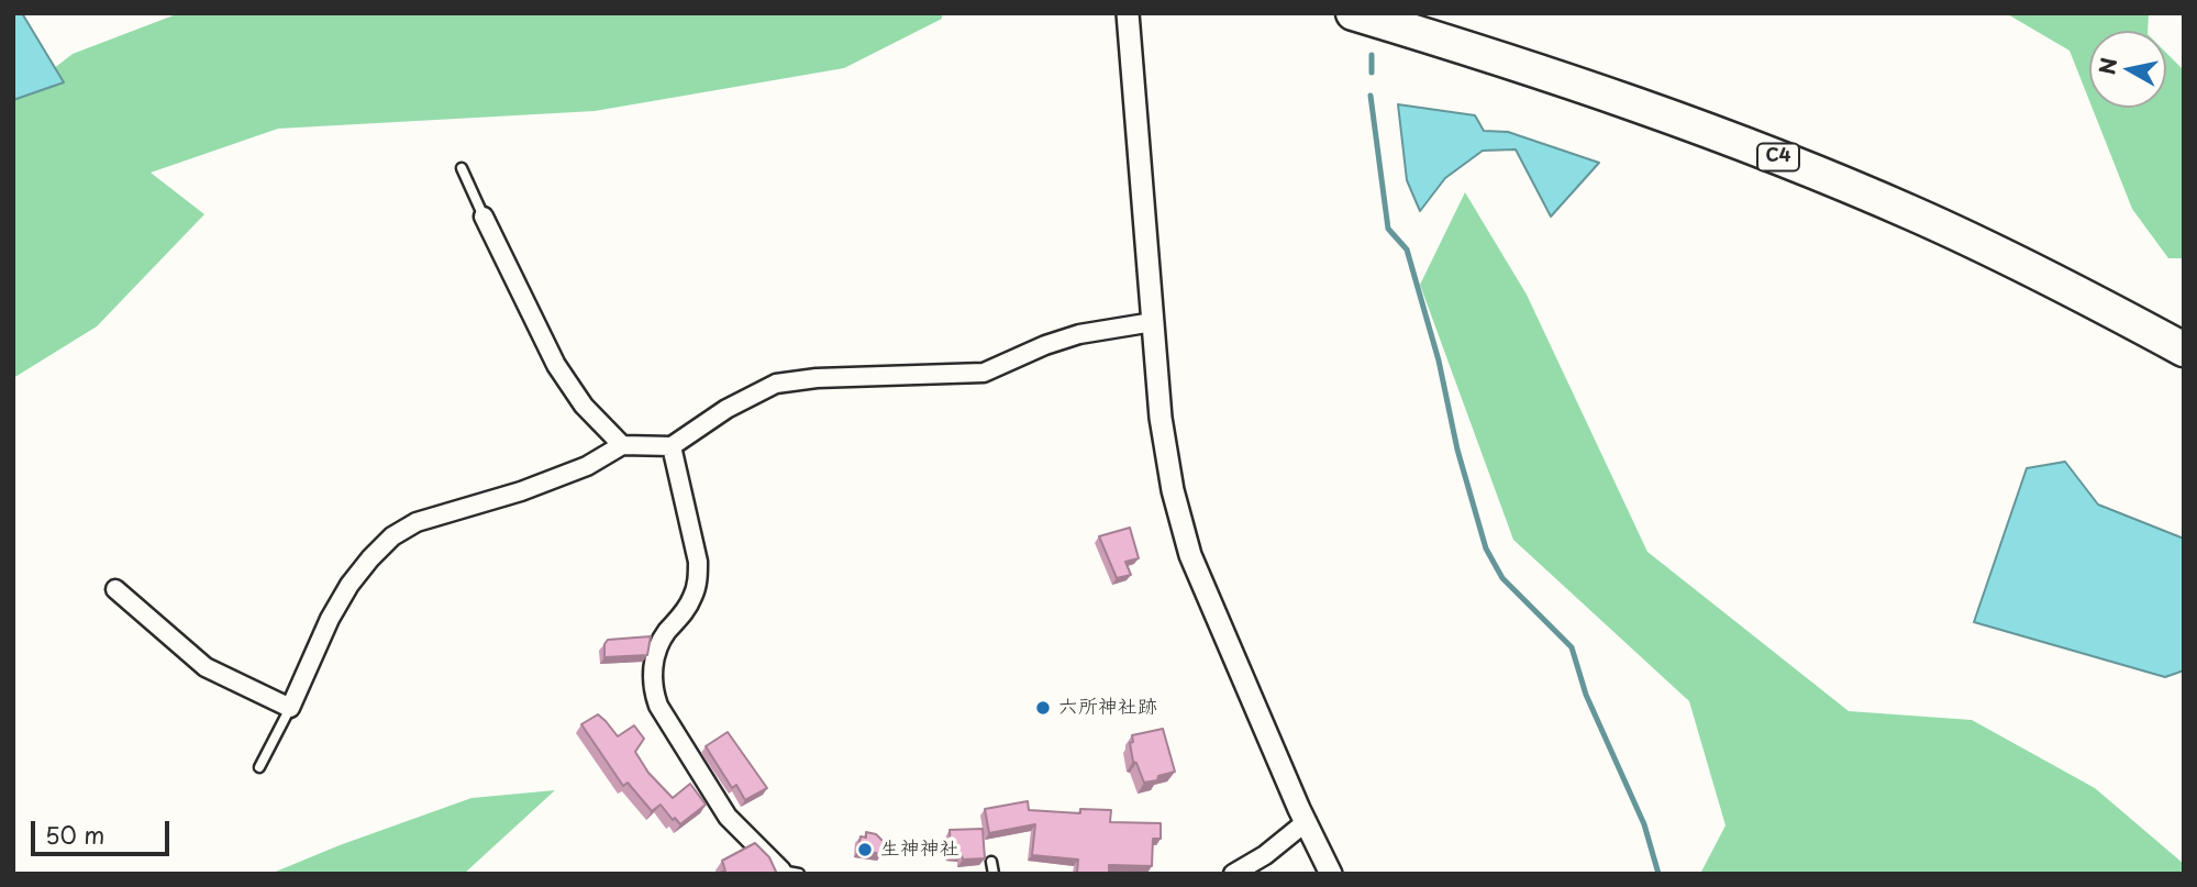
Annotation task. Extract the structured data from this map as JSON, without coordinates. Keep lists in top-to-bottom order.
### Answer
{
  "streets": {
    "highway": ["C4"]
  },
  "places": ["六所神社跡", "生神神社"],
  "scale_bar": "50 m",
  "north": "left"
}
